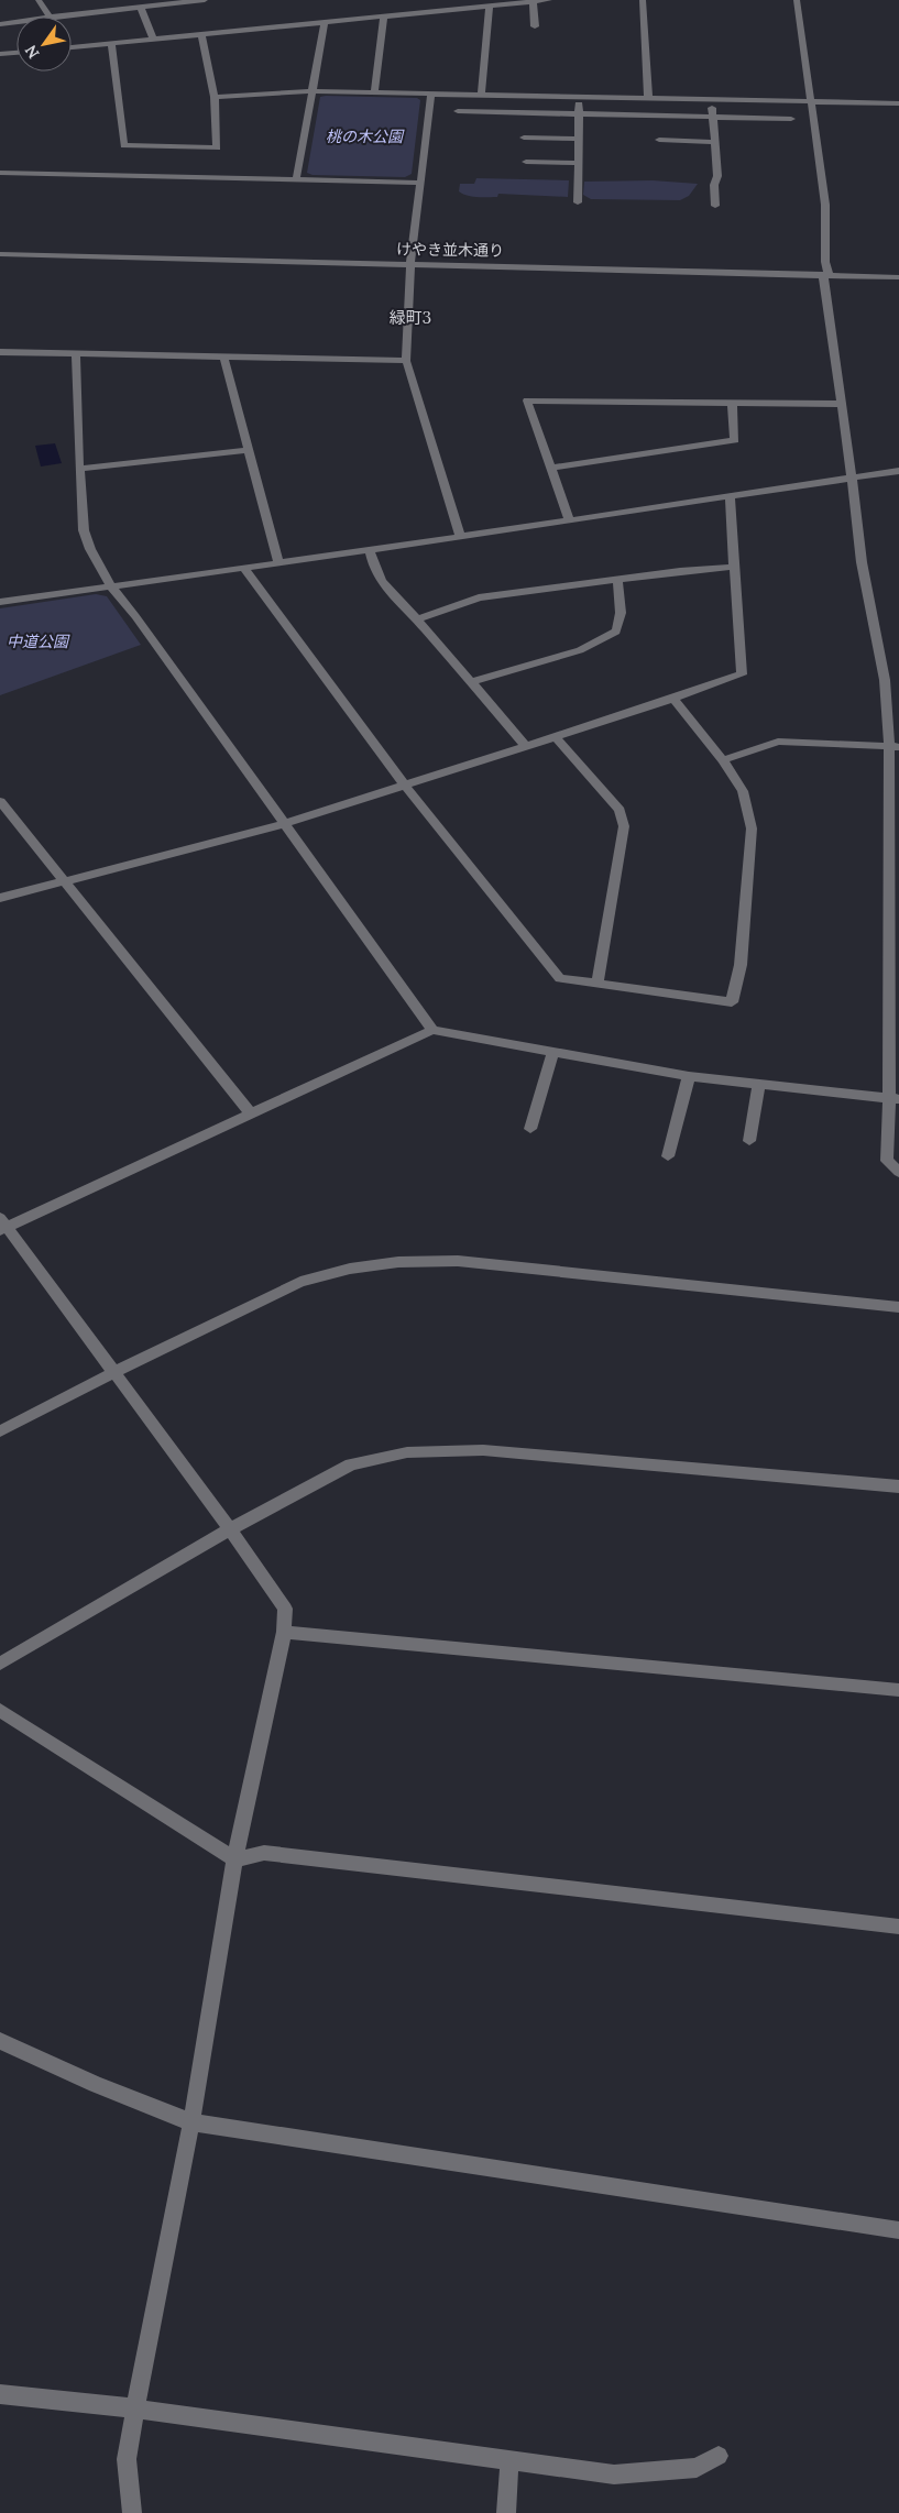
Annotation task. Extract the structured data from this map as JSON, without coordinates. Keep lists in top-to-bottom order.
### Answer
{
  "streets": {
    "street": ["けやき並木通り"]
  },
  "districts": ["緑町3"],
  "parks": ["桃の木公園", "中道公園"],
  "north": "bottom left"
}
